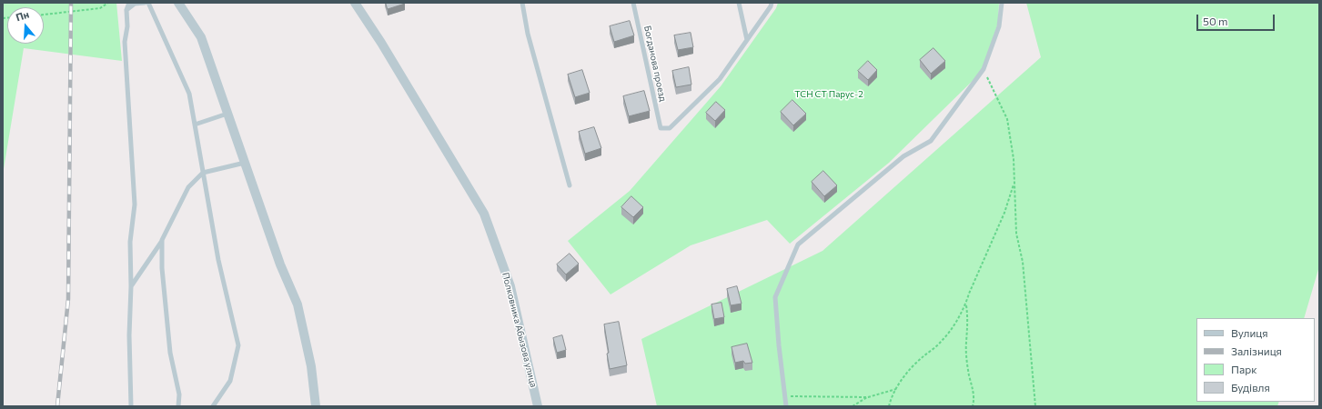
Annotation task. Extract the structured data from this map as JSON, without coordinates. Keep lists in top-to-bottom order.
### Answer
{
  "streets": {
    "street": ["Полковника Абызова улица"],
    "lane": ["Богданова проезд"]
  },
  "parks": ["ТСН СТ Парус-2"],
  "legend": [
    "Вулиця",
    "Залізниця",
    "Парк",
    "Будівля"
  ],
  "scale_bar": "50 m",
  "north": "top"
}
